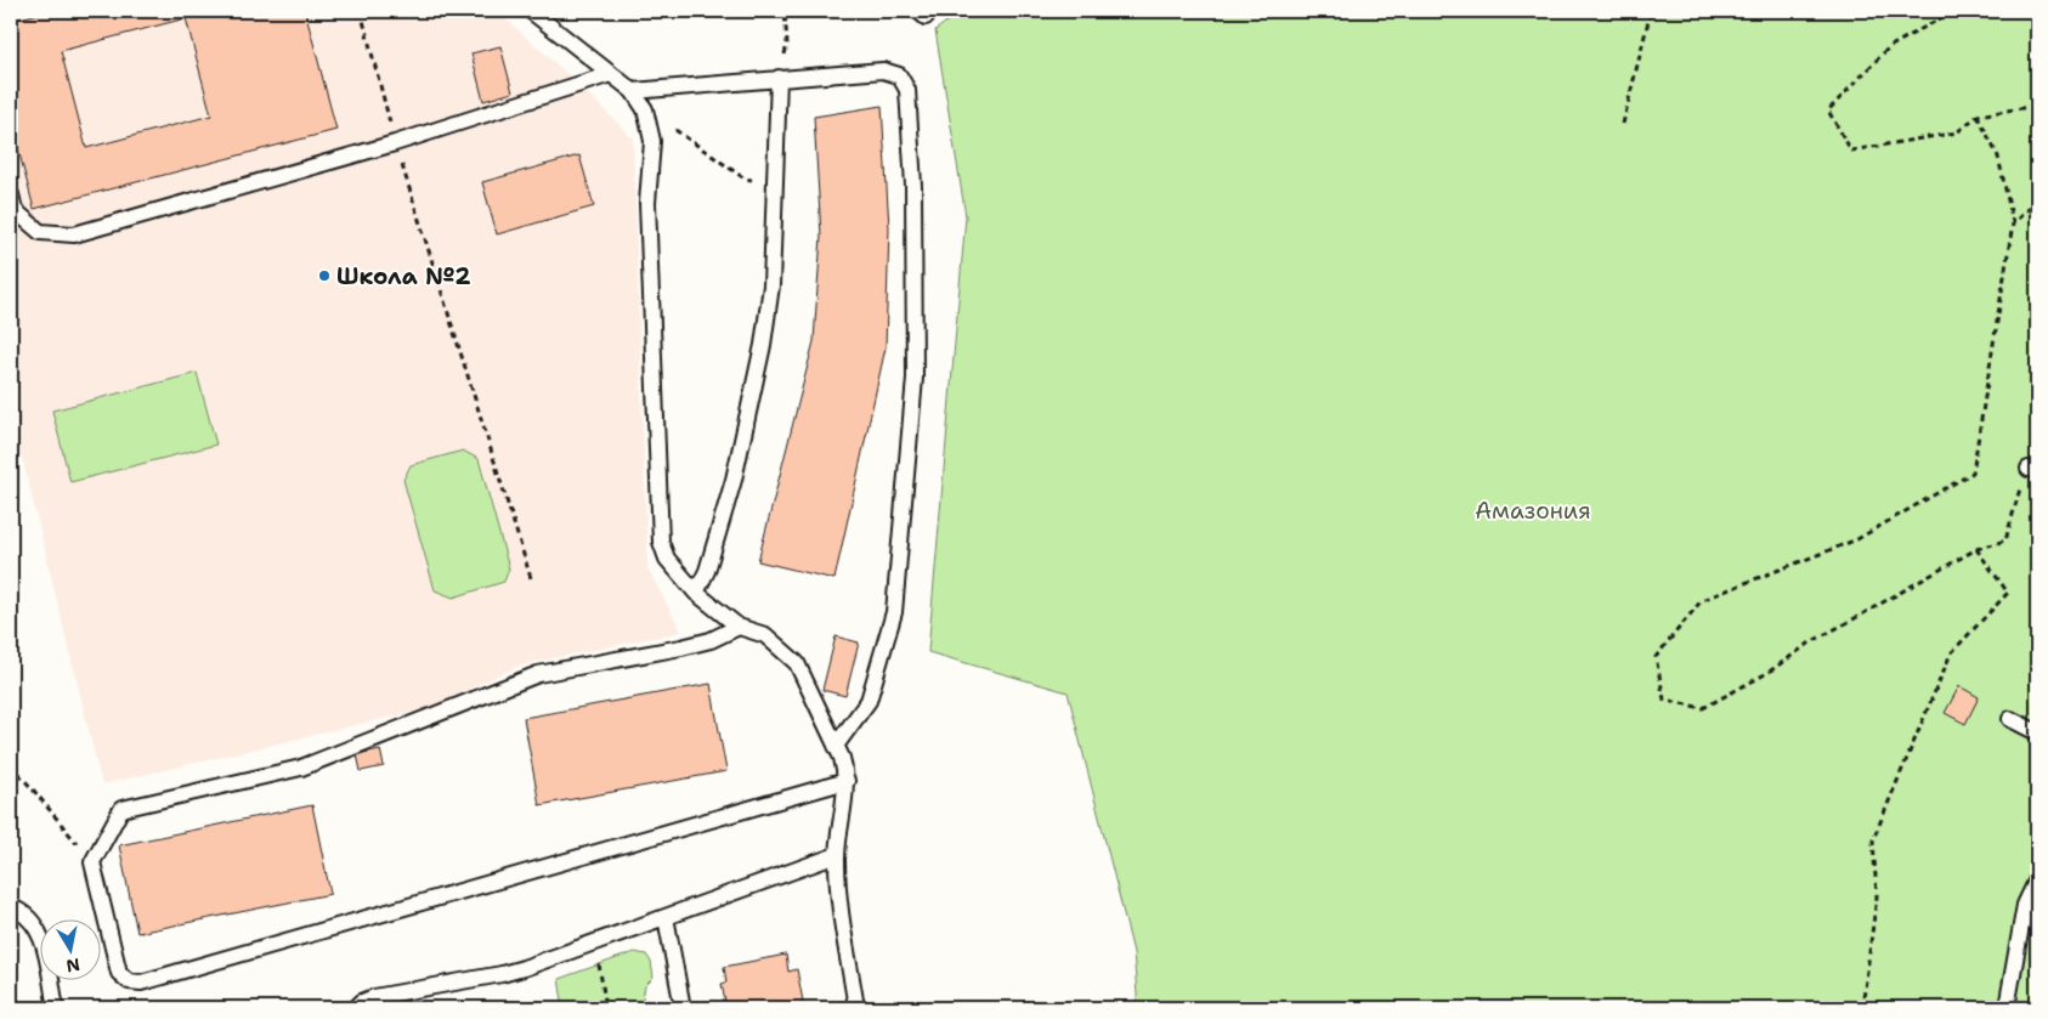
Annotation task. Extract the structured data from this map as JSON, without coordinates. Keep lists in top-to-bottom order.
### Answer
{
  "parks": ["Амазония"],
  "places": ["Школа №2"],
  "north": "bottom"
}
